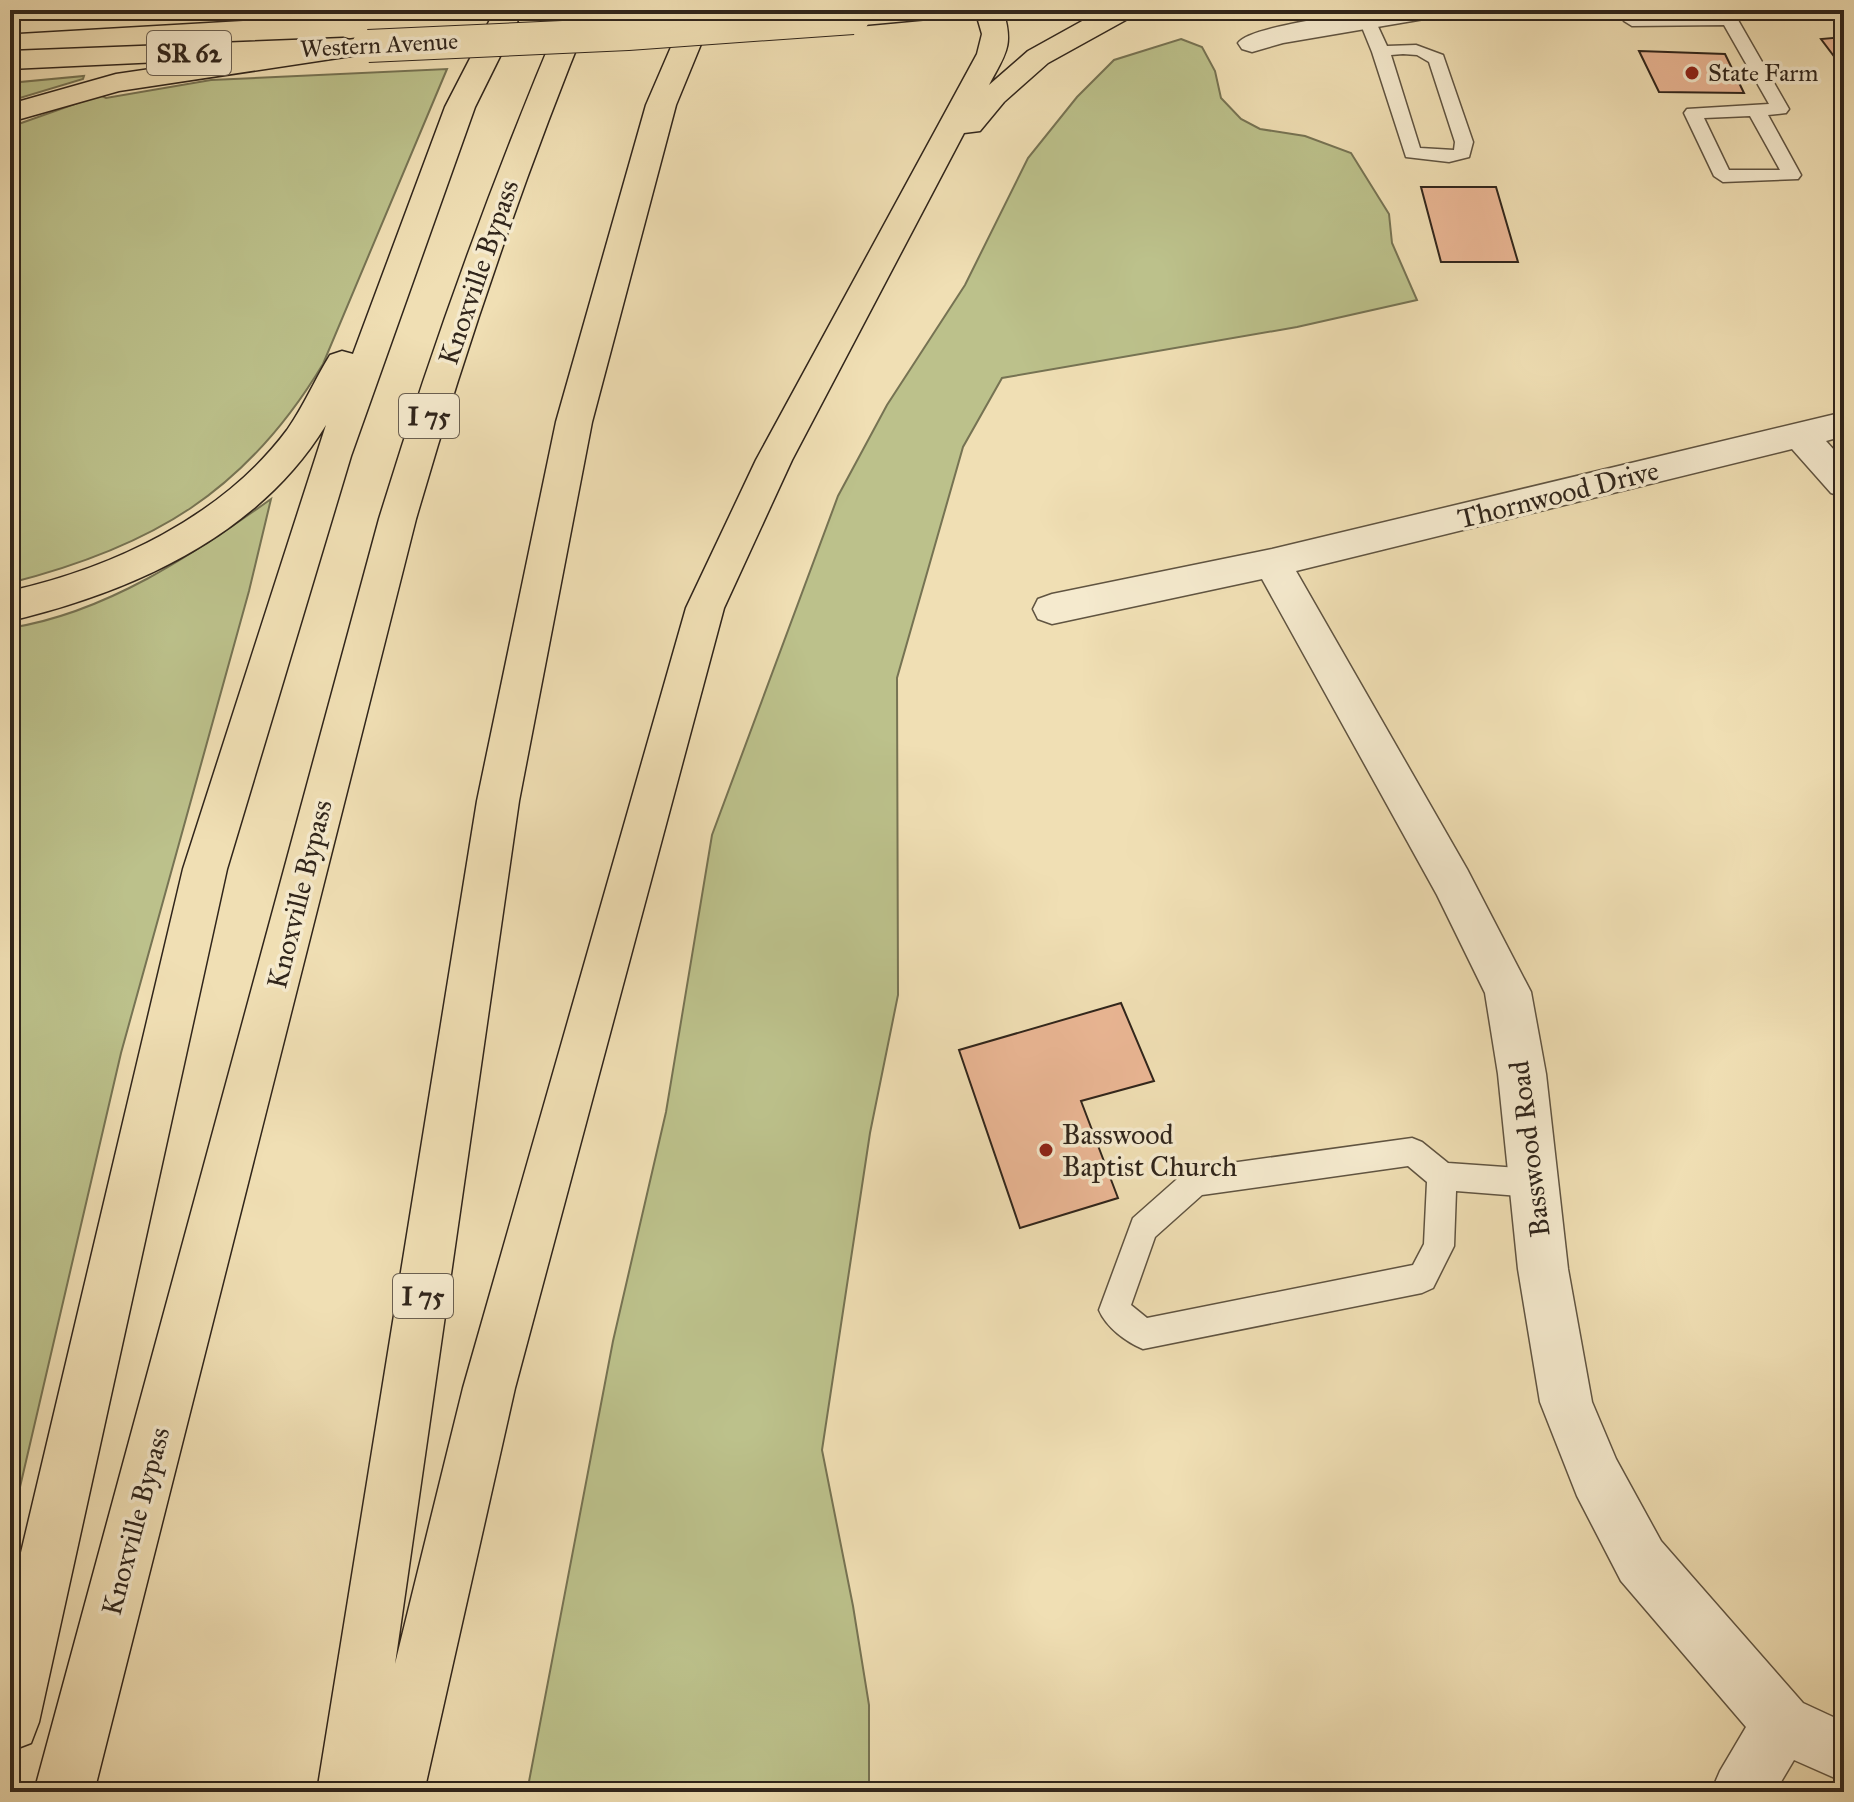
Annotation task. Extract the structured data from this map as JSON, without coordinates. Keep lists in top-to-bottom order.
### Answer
{
  "streets": {
    "main road": [
      "Western Avenue",
      "SR 62",
      "Knoxville Bypass",
      "I 75"
    ],
    "street": ["Thornwood Drive", "Basswood Road"]
  },
  "crossings": [
    ["Thornwood Drive", "Basswood Road"]
  ],
  "places": ["State Farm", "Basswood Baptist Church"]
}
